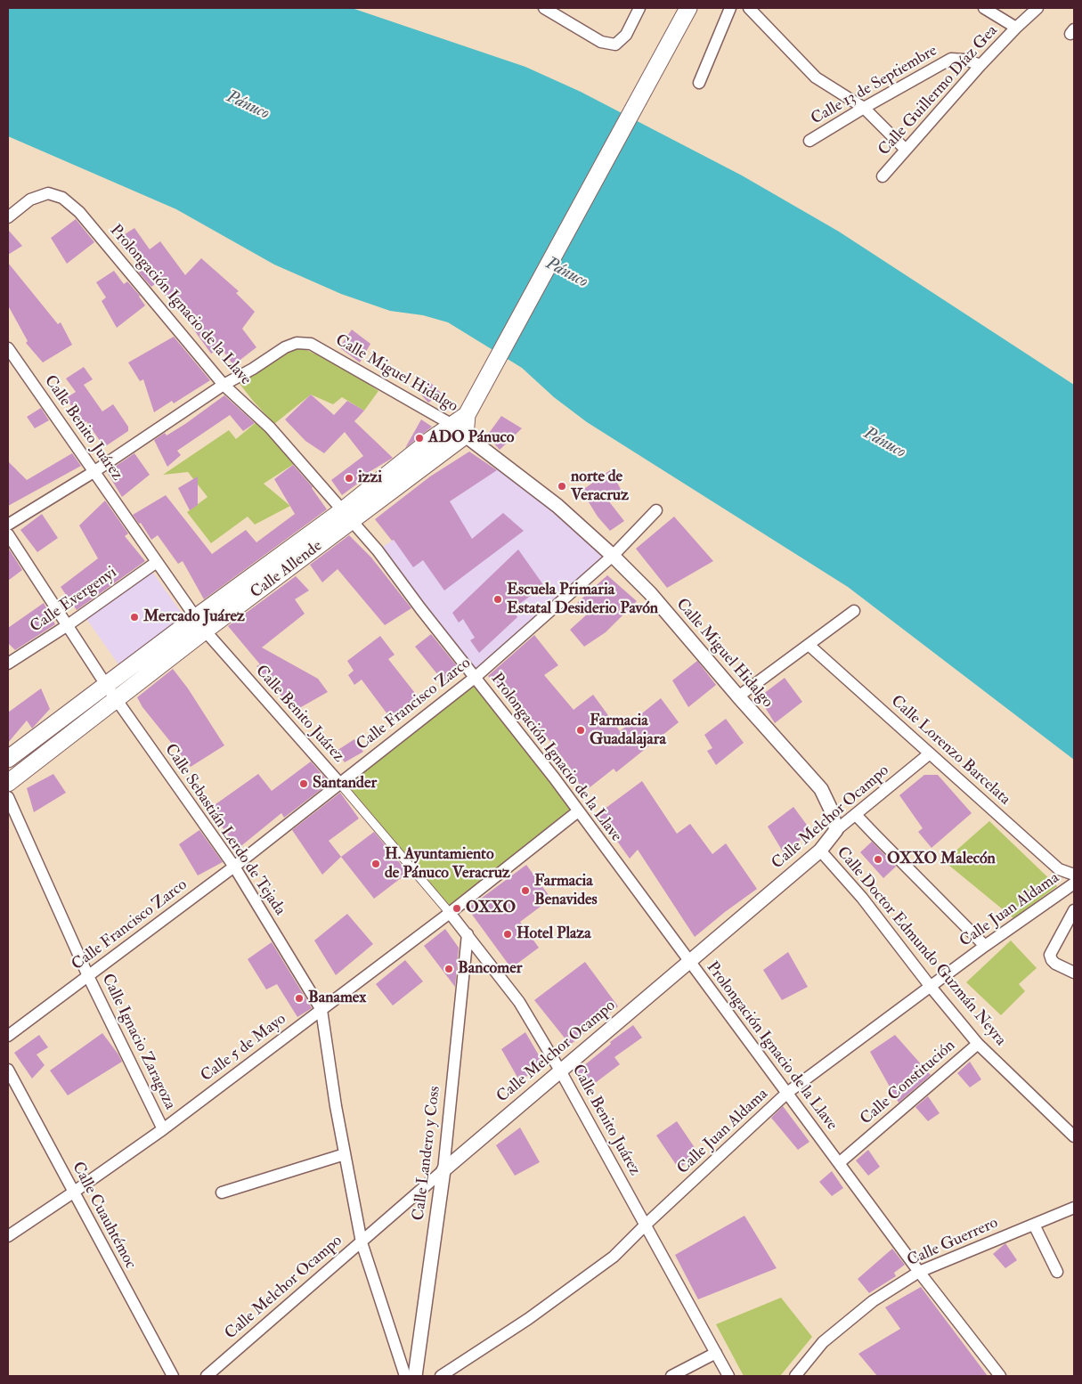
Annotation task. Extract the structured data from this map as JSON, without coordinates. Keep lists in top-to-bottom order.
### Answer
{
  "streets": {
    "main road": ["Calle Allende"],
    "street": [
      "Calle 13 de Septiembre",
      "Calle Guillermo Díaz Gea",
      "Prolongación Ignacio de la Llave",
      "Calle Miguel Hidalgo",
      "Calle Benito Juárez",
      "Calle Evergenyi",
      "Calle Francisco Zarco",
      "Calle Lorenzo Barcelata",
      "Calle Melchor Ocampo",
      "Calle Sebastián Lerdo de Tejada",
      "Calle Juan Aldama",
      "Calle Doctor Edmundo Guzmán Neyra",
      "Calle Ignacio Zaragoza",
      "Calle 5 de Mayo",
      "Calle Constitución",
      "Calle Landero y Coss",
      "Calle Cuauhtémoc",
      "Calle Guerrero"
    ]
  },
  "crossings": [
    ["Calle 13 de Septiembre", "Calle Guillermo Díaz Gea"],
    ["Prolongación Ignacio de la Llave", "Calle Miguel Hidalgo"],
    ["Prolongación Ignacio de la Llave", "Calle Allende"],
    ["Prolongación Ignacio de la Llave", "Calle Francisco Zarco"],
    ["Prolongación Ignacio de la Llave", "Calle Melchor Ocampo"],
    ["Prolongación Ignacio de la Llave", "Calle Juan Aldama"],
    ["Prolongación Ignacio de la Llave", "Calle 5 de Mayo"],
    ["Prolongación Ignacio de la Llave", "Calle Constitución"],
    ["Prolongación Ignacio de la Llave", "Calle Guerrero"],
    ["Calle Miguel Hidalgo", "Calle Allende"],
    ["Calle Miguel Hidalgo", "Calle Francisco Zarco"],
    ["Calle Miguel Hidalgo", "Calle Melchor Ocampo"],
    ["Calle Benito Juárez", "Calle Allende"],
    ["Calle Benito Juárez", "Calle Evergenyi"],
    ["Calle Benito Juárez", "Calle Francisco Zarco"],
    ["Calle Benito Juárez", "Calle Melchor Ocampo"],
    ["Calle Benito Juárez", "Calle Juan Aldama"],
    ["Calle Benito Juárez", "Calle 5 de Mayo"],
    ["Calle Benito Juárez", "Calle Landero y Coss"],
    ["Calle Allende", "Calle Sebastián Lerdo de Tejada"],
    ["Calle Evergenyi", "Calle Sebastián Lerdo de Tejada"],
    ["Calle Francisco Zarco", "Calle Sebastián Lerdo de Tejada"],
    ["Calle Francisco Zarco", "Calle Ignacio Zaragoza"],
    ["Calle Lorenzo Barcelata", "Calle Melchor Ocampo"],
    ["Calle Melchor Ocampo", "Calle Sebastián Lerdo de Tejada"],
    ["Calle Melchor Ocampo", "Calle Doctor Edmundo Guzmán Neyra"],
    ["Calle Melchor Ocampo", "Calle Landero y Coss"],
    ["Calle Sebastián Lerdo de Tejada", "Calle 5 de Mayo"],
    ["Calle Juan Aldama", "Calle Doctor Edmundo Guzmán Neyra"],
    ["Calle Doctor Edmundo Guzmán Neyra", "Calle Constitución"],
    ["Calle Ignacio Zaragoza", "Calle 5 de Mayo"],
    ["Calle 5 de Mayo", "Calle Cuauhtémoc"]
  ],
  "water": ["Pánuco"],
  "places": [
    "ADO Pánuco",
    "izzi",
    "norte de Veracruz",
    "Escuela Primaria Estatal Desiderio Pavón",
    "Mercado Juárez",
    "Farmacia Guadalajara",
    "Santander",
    "OXXO Malecón",
    "H. Ayuntamiento de Pánuco Veracruz",
    "Farmacia Benavides",
    "OXXO",
    "Hotel Plaza",
    "Bancomer",
    "Banamex"
  ]
}
